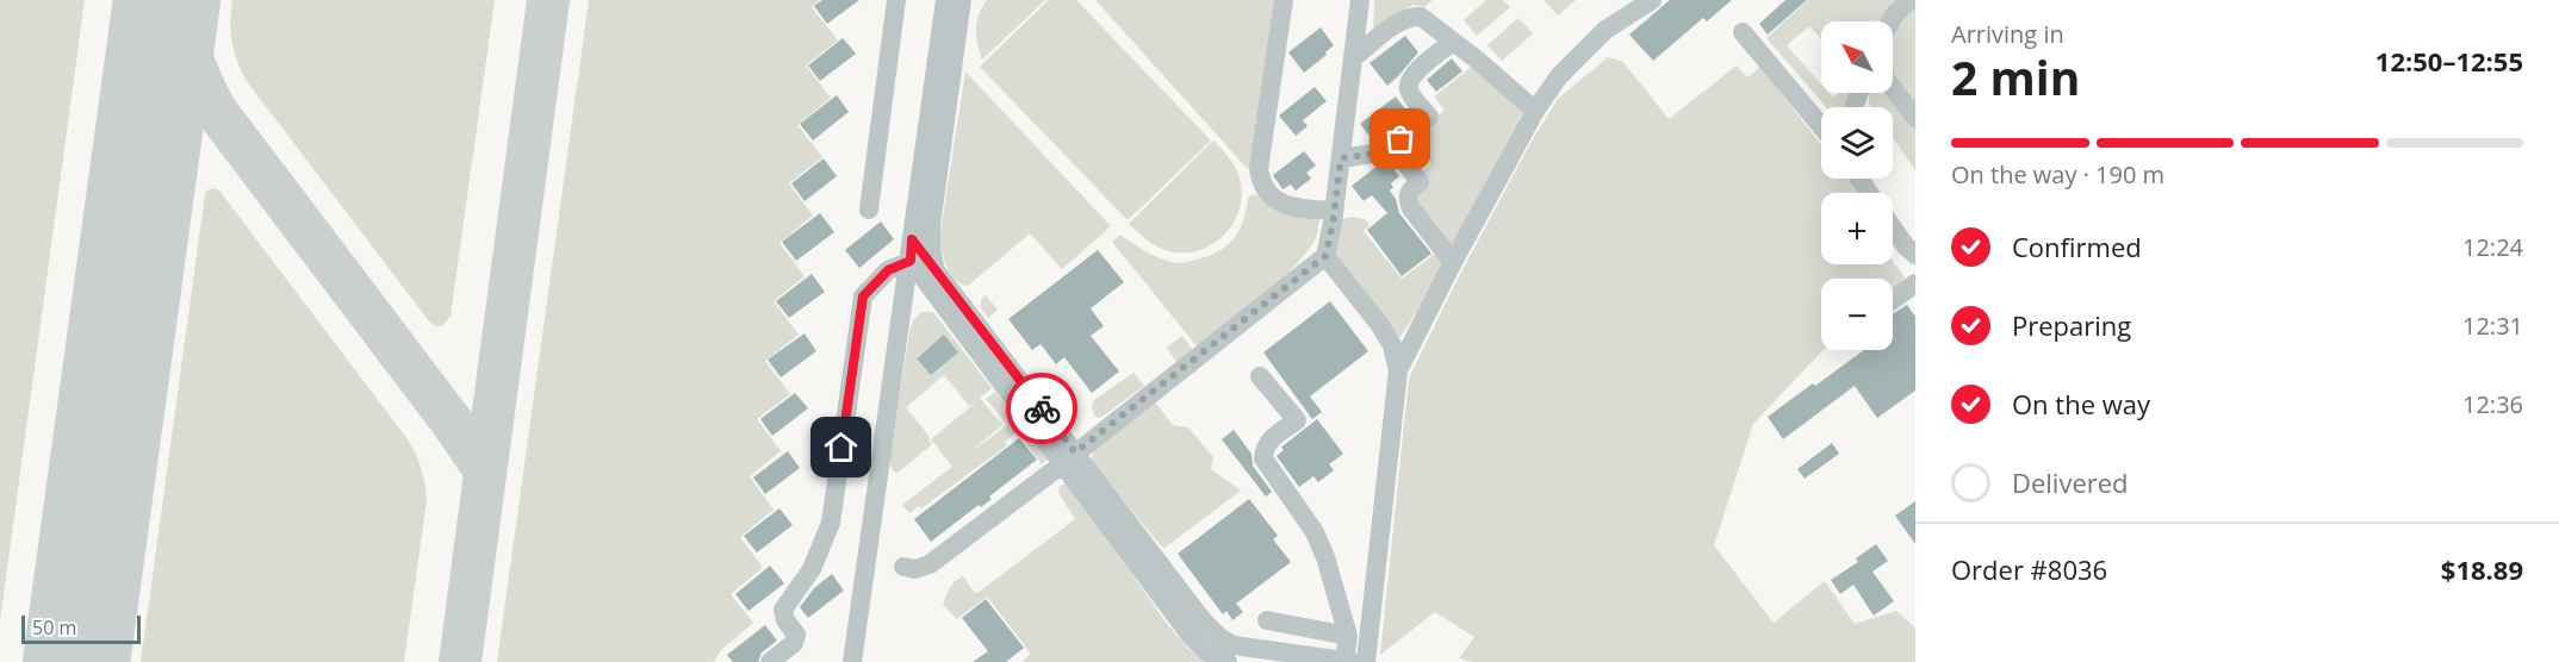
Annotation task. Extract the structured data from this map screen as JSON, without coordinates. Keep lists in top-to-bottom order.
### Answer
{
  "scale_bar": "50 m",
  "north": "top left",
  "page": {
    "heading": ["2 min", "Arriving in", "12:50–12:55"],
    "panel": ["Order #8036", "$18.89"],
    "map_buttons": ["+", "−"],
    "bar": "On the way · 190 m",
    "list": [
      ["Confirmed", "12:24"],
      ["Preparing", "12:31"],
      ["On the way", "12:36"],
      "Delivered"
    ],
    "scale": "50 m"
  }
}
